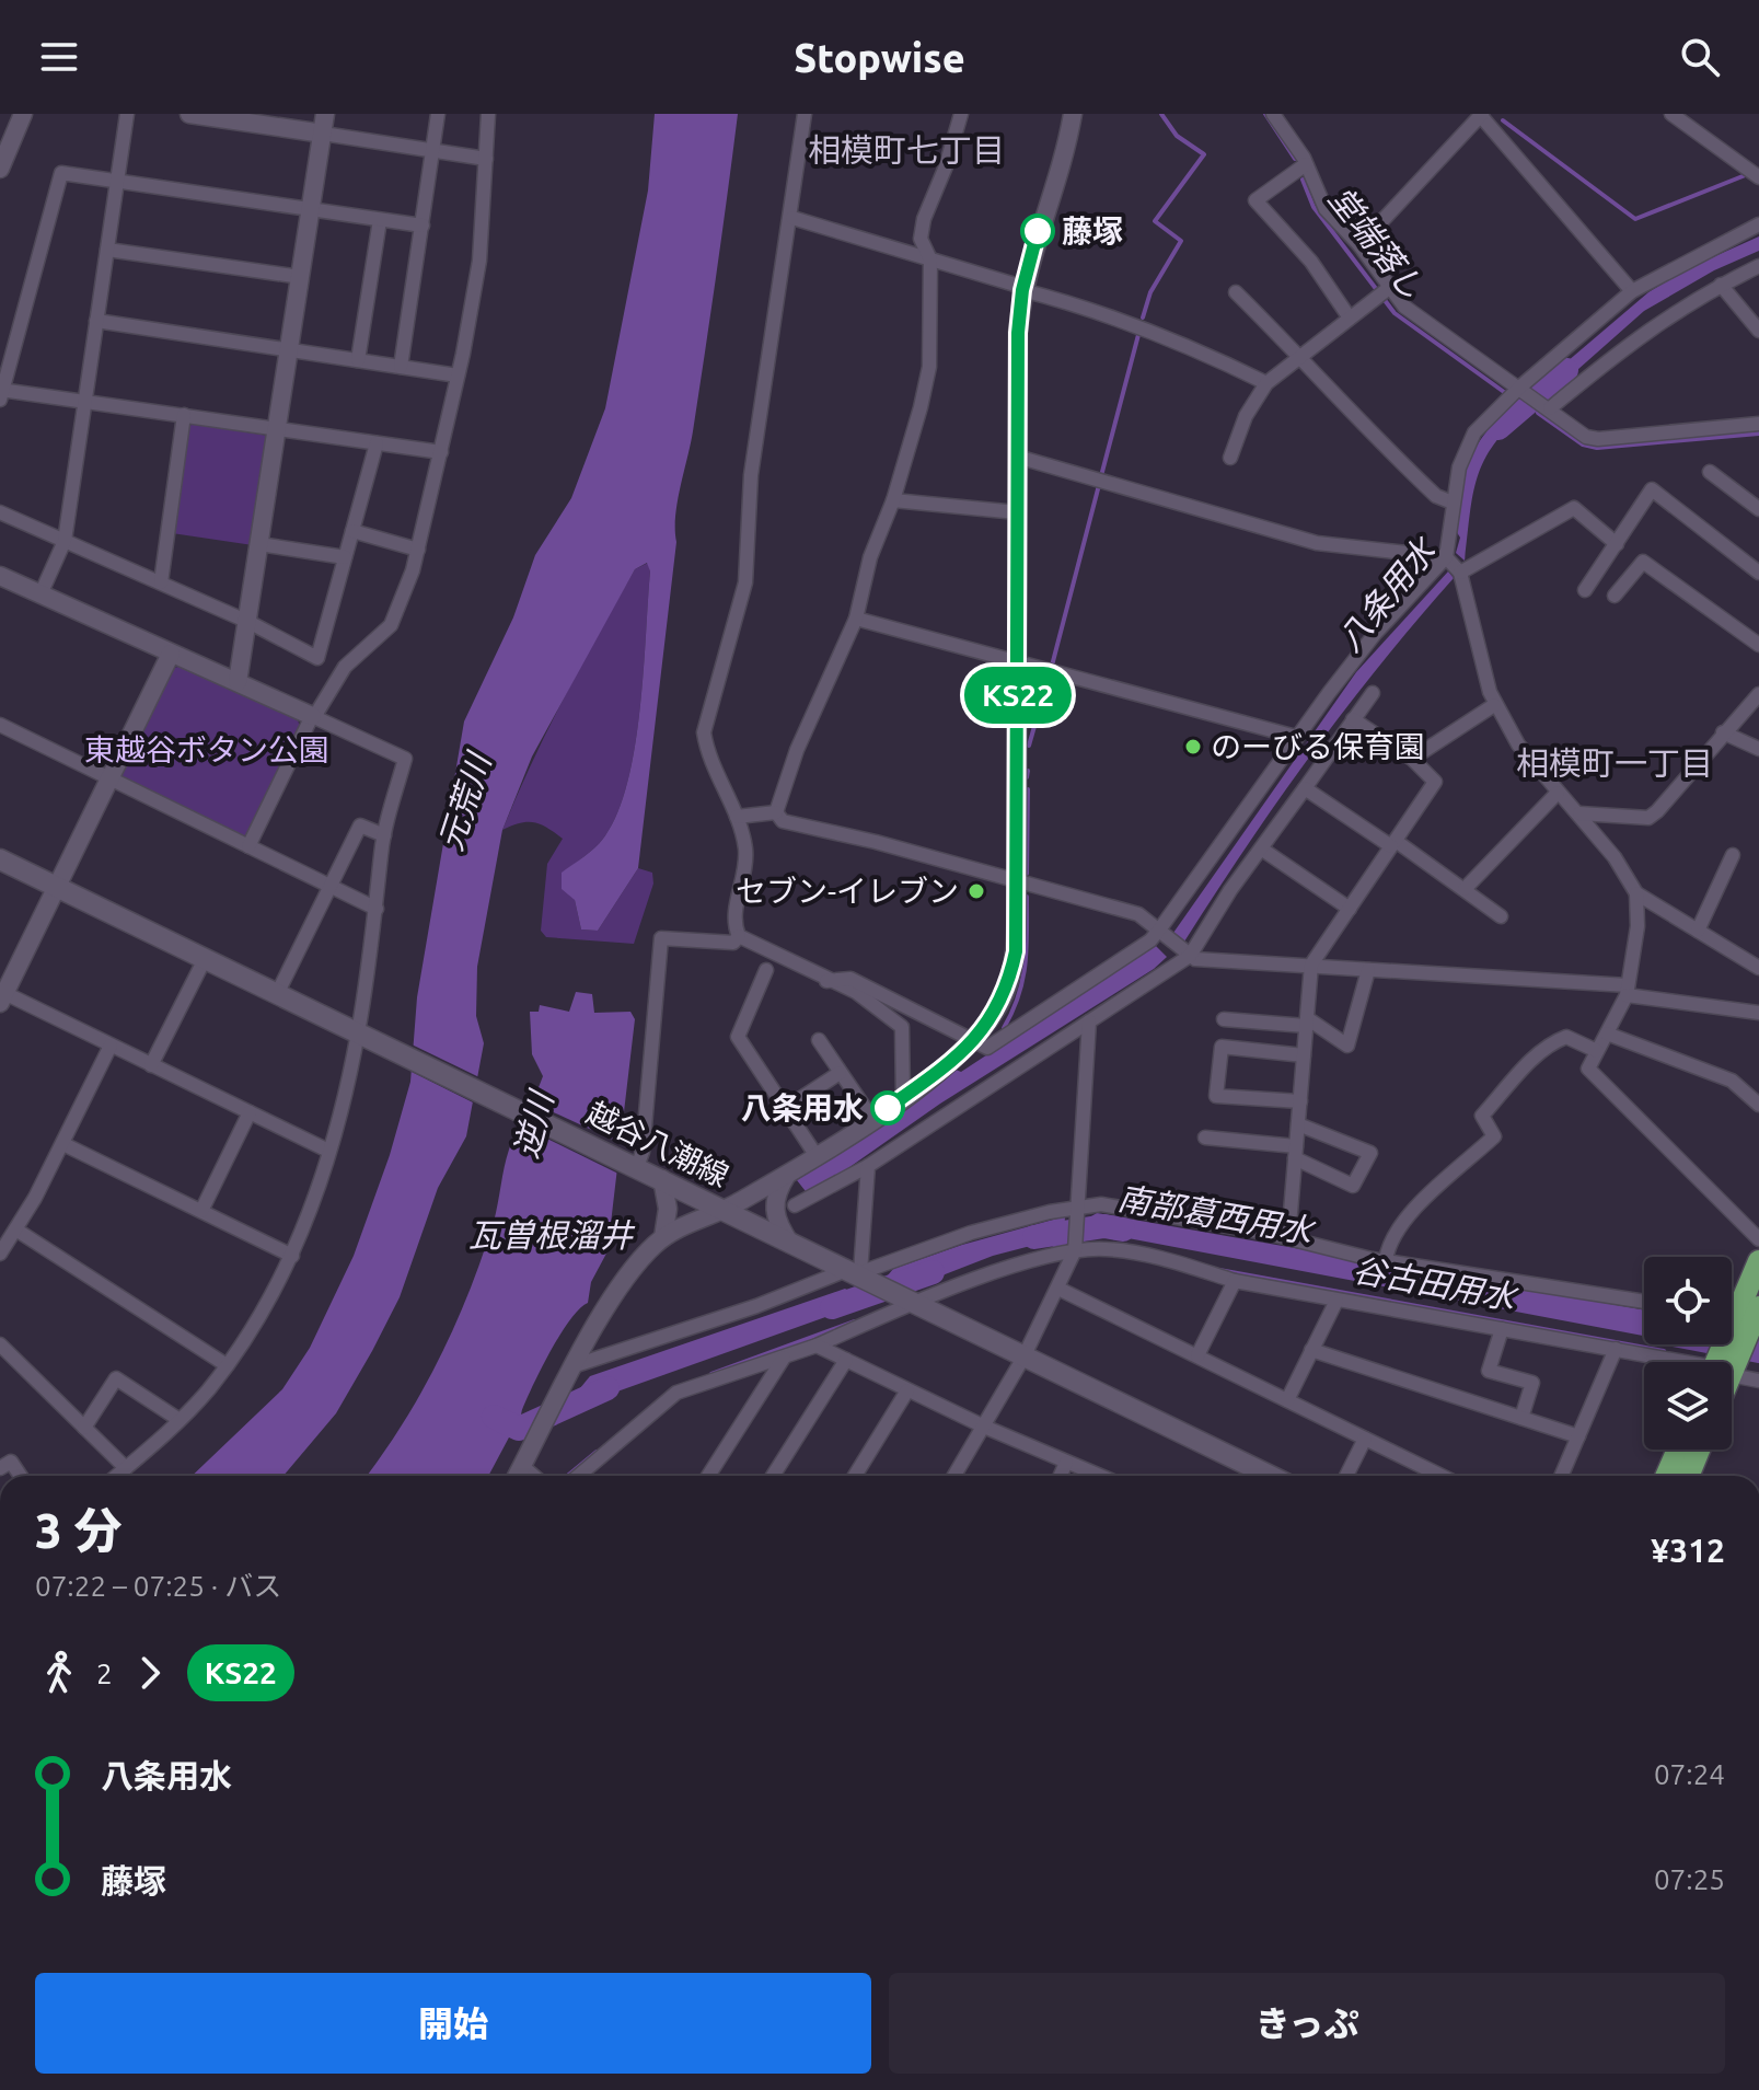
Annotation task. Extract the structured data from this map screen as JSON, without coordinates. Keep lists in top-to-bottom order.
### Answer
{
  "streets": {
    "main road": ["越谷八潮線"]
  },
  "districts": ["相模町七丁目", "相模町一丁目"],
  "water": [
    "堂端落し",
    "八条用水",
    "元荒川",
    "逆川",
    "南部葛西用水",
    "瓦曽根溜井",
    "谷古田用水"
  ],
  "parks": ["東越谷ボタン公園"],
  "places": [
    "藤塚",
    "のーびる保育園",
    "セブン-イレブン",
    "八条用水"
  ],
  "lines": ["bus line KS22"],
  "page": {
    "header": "Stopwise",
    "on_map": "KS22",
    "heading": ["3 分", "07:22 – 07:25 · バス", "¥312"],
    "legs": ["2", "KS22"],
    "list": [
      {
        "name": "八条用水",
        "value": "07:24"
      },
      {
        "name": "藤塚",
        "value": "07:25"
      }
    ],
    "buttons": ["開始", "きっぷ"]
  }
}
